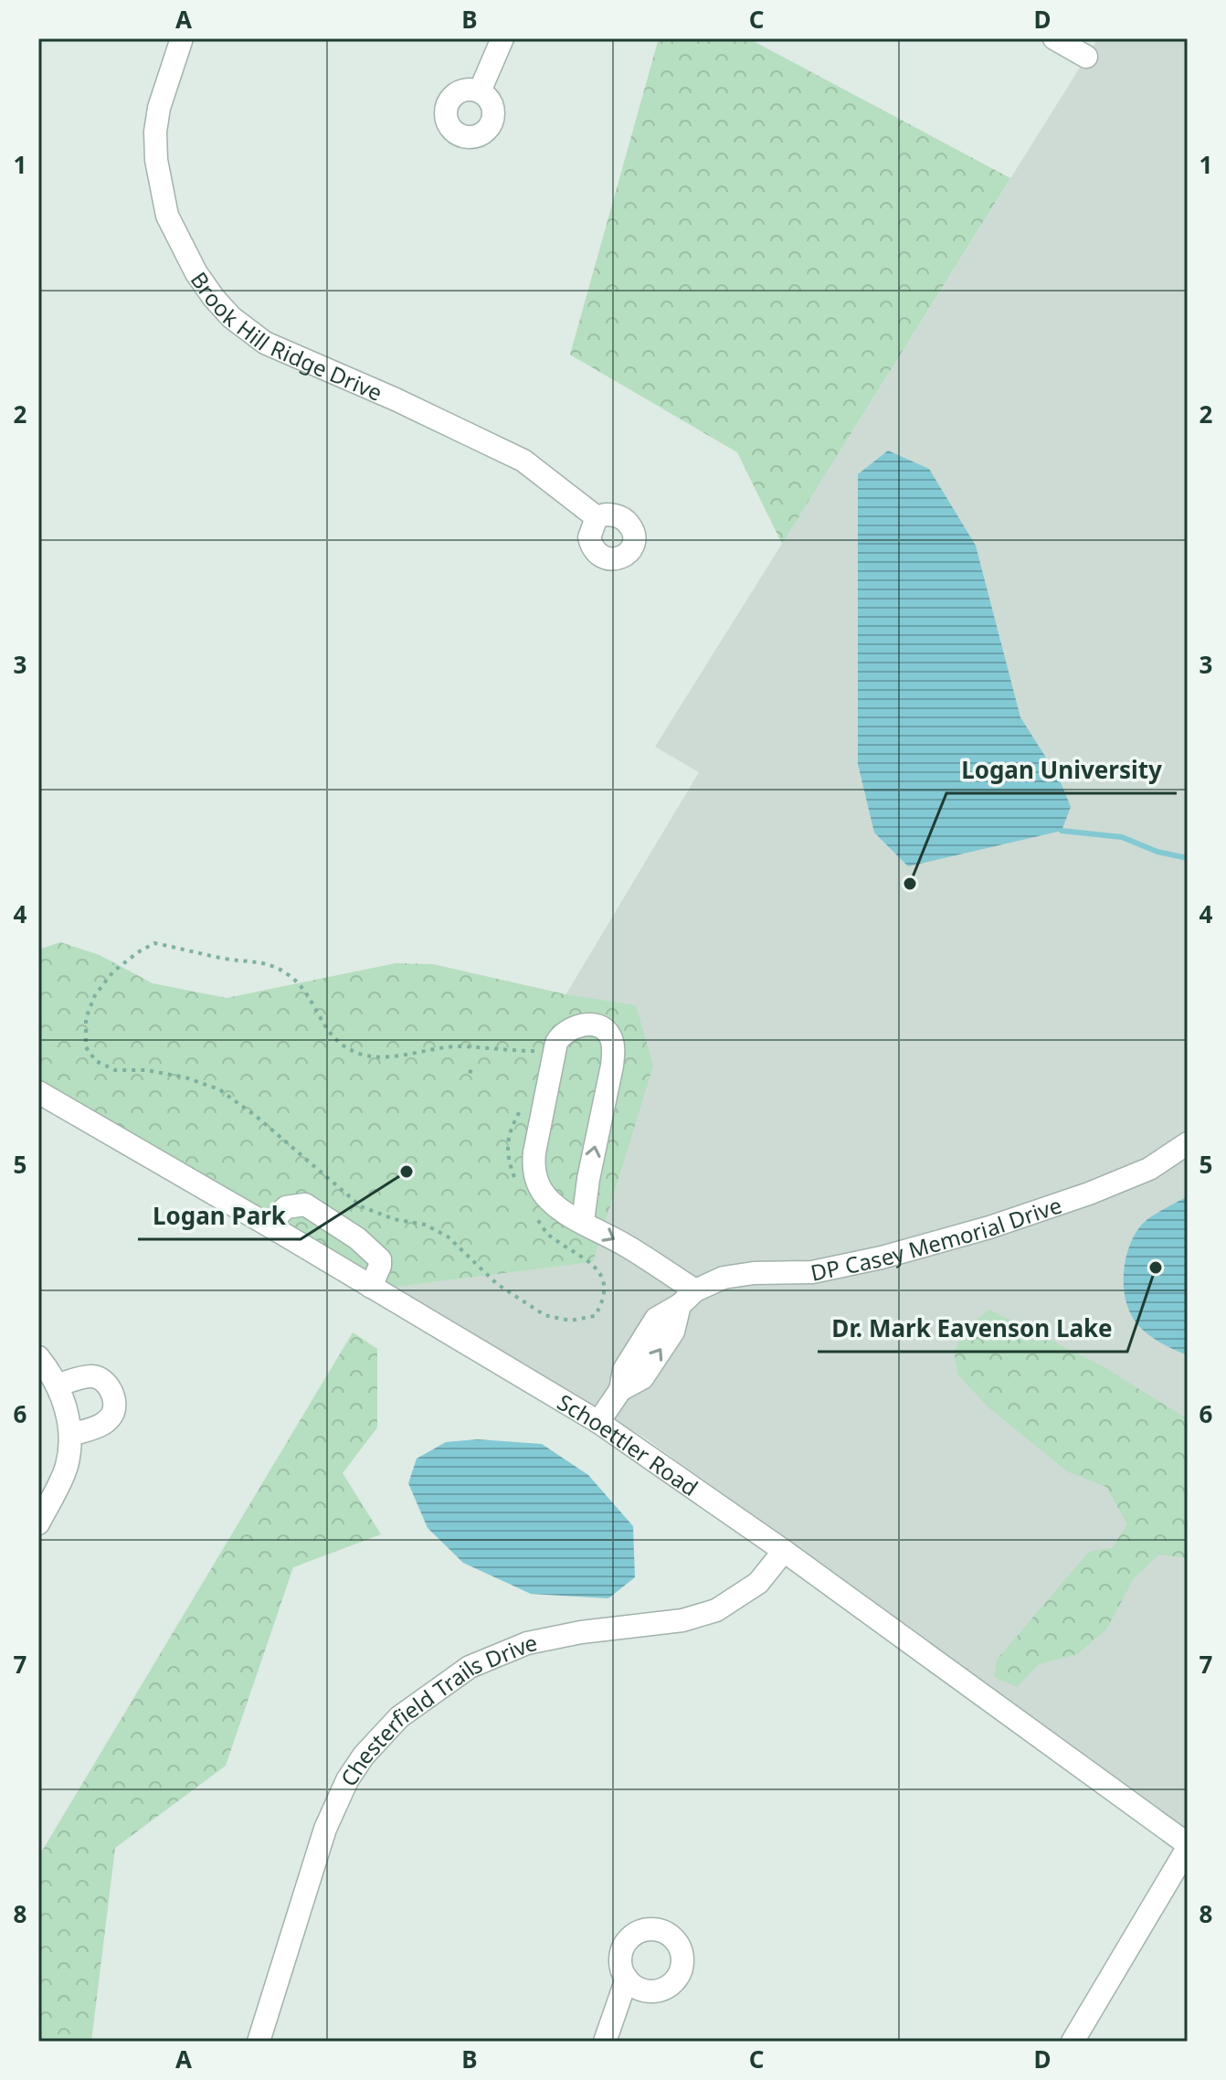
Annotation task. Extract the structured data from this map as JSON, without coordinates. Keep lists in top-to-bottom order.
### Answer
{
  "streets": {
    "street": [
      "Brook Hill Ridge Drive",
      "DP Casey Memorial Drive",
      "Schoettler Road",
      "Chesterfield Trails Drive"
    ]
  },
  "crossings": [
    ["Schoettler Road", "Chesterfield Trails Drive"]
  ],
  "places": ["Logan University", "Logan Park", "Dr. Mark Eavenson Lake"],
  "grid": {
    "columns": [
      "A",
      "B",
      "C",
      "D"
    ],
    "rows": [
      "1",
      "2",
      "3",
      "4",
      "5",
      "6",
      "7",
      "8"
    ]
  }
}
